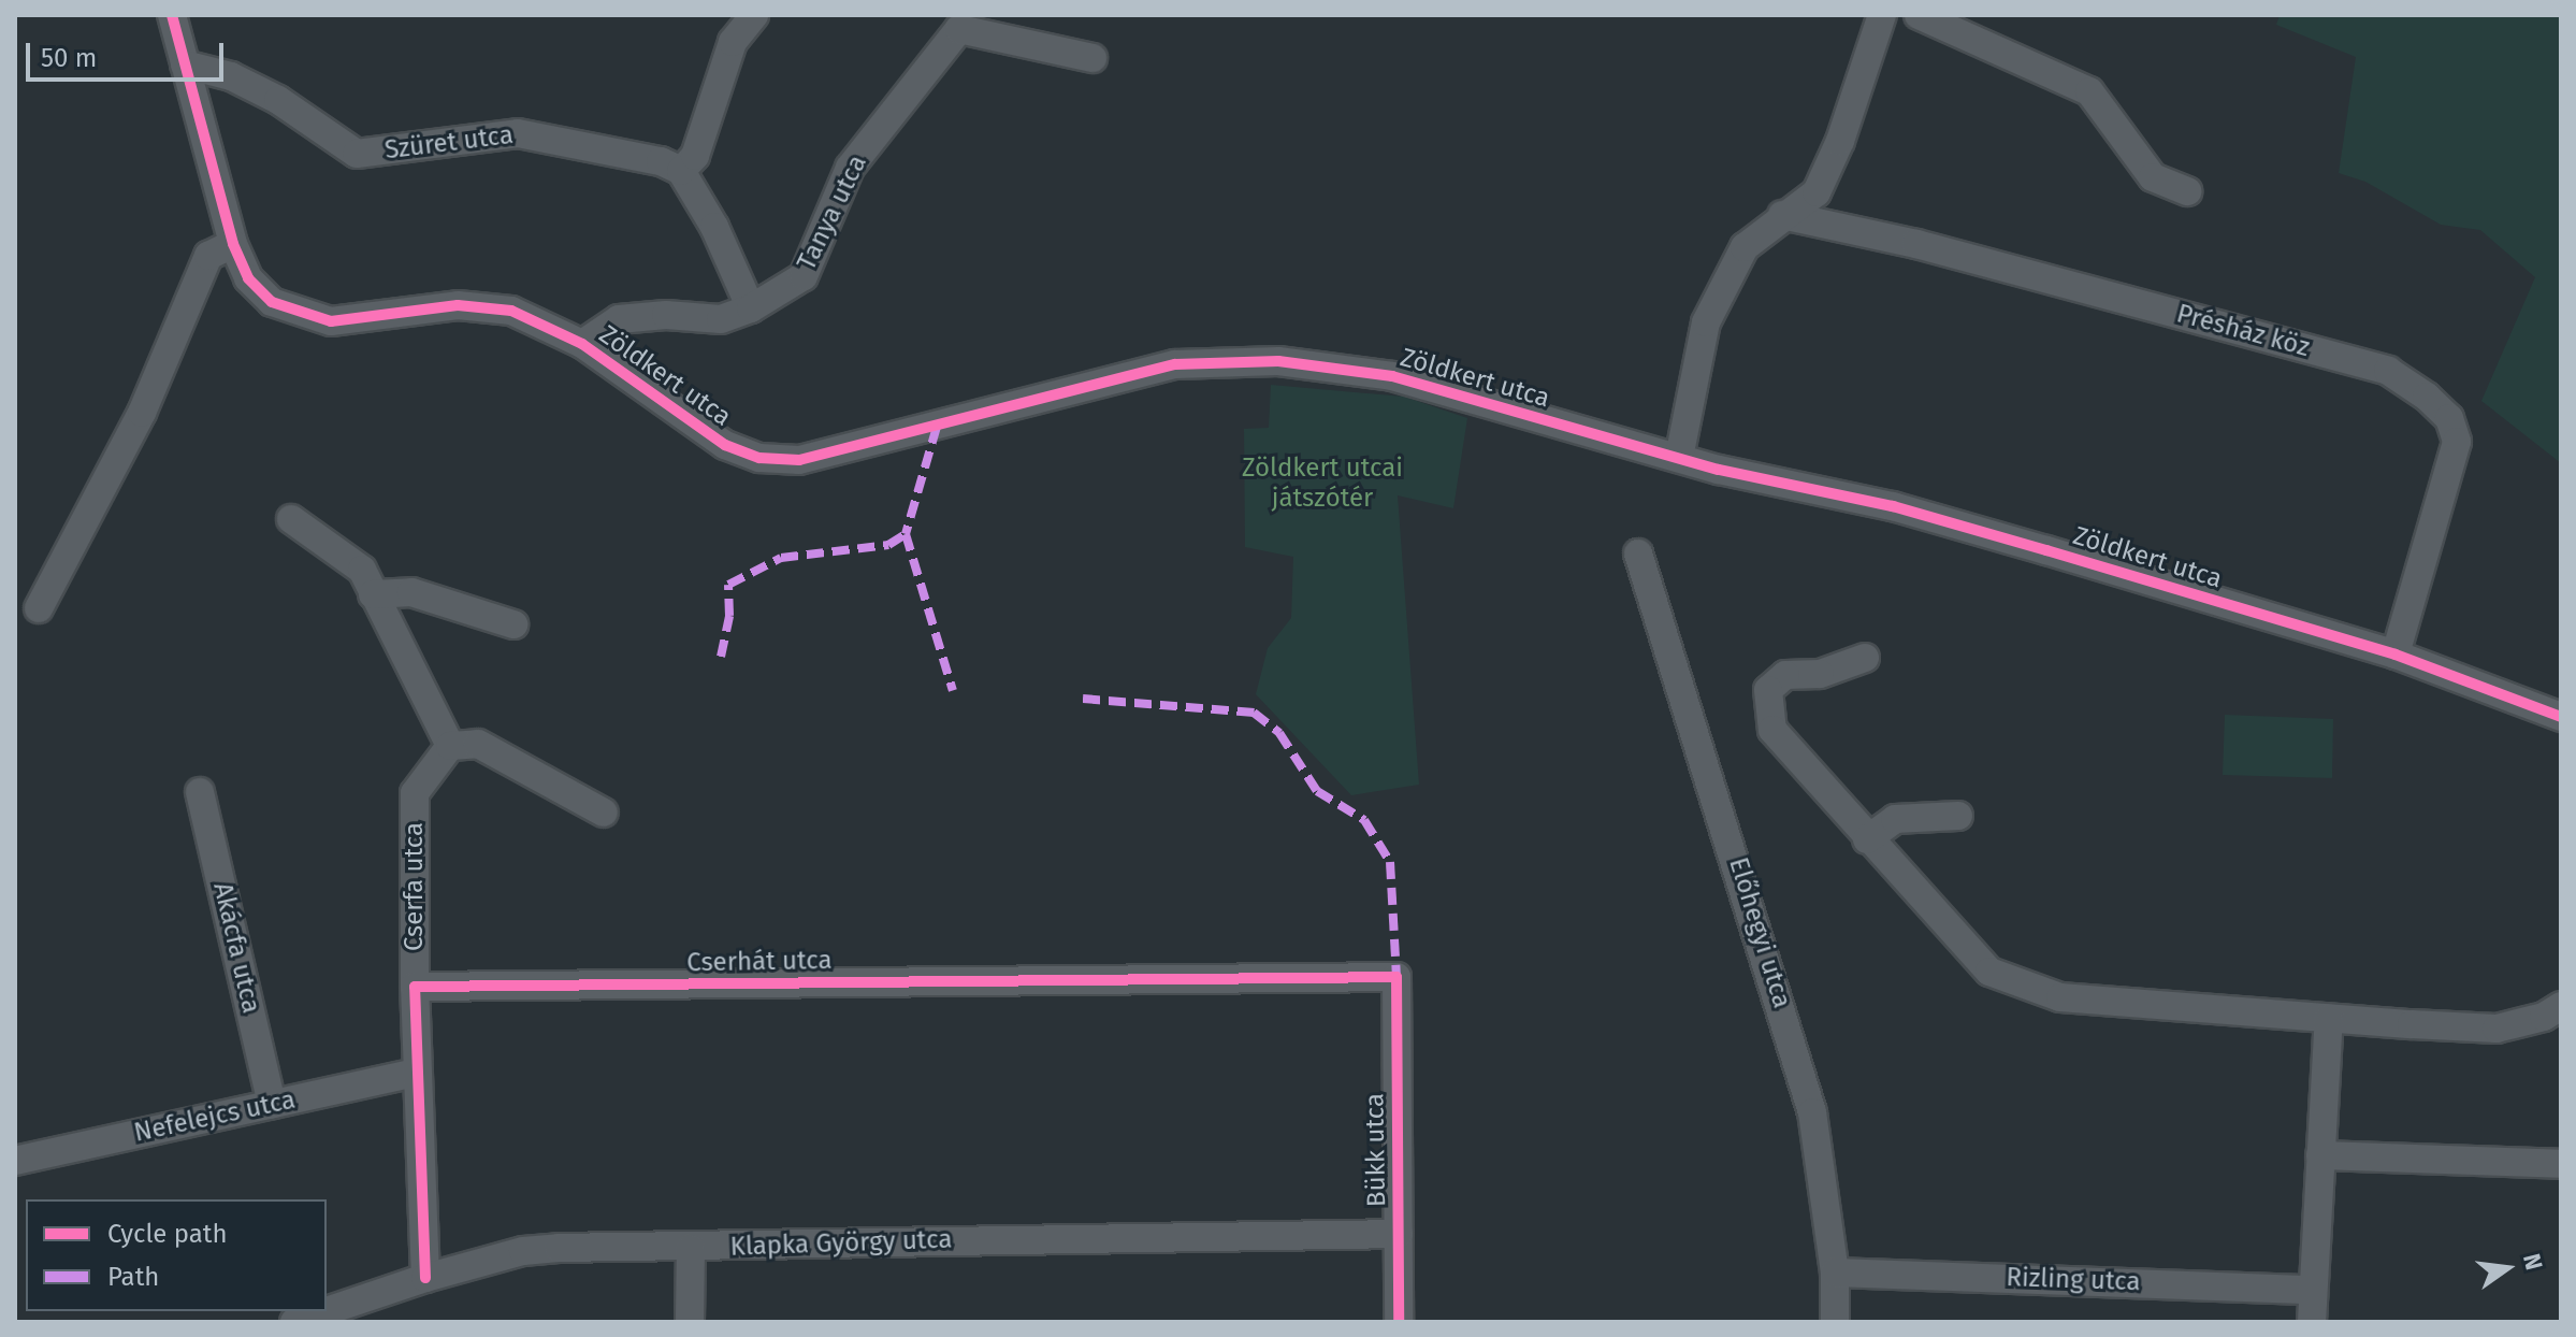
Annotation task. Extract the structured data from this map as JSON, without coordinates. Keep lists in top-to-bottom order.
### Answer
{
  "streets": {
    "street": [
      "Szüret utca",
      "Tanya utca",
      "Présház köz",
      "Zöldkert utca",
      "Cserfa utca",
      "Előhegyi utca",
      "Akácfa utca",
      "Cserhát utca",
      "Nefelejcs utca",
      "Bükk utca",
      "Klapka György utca",
      "Rizling utca"
    ]
  },
  "crossings": [
    ["Tanya utca", "Zöldkert utca"],
    ["Présház köz", "Zöldkert utca"],
    ["Cserfa utca", "Cserhát utca"],
    ["Előhegyi utca", "Rizling utca"],
    ["Akácfa utca", "Nefelejcs utca"],
    ["Cserhát utca", "Bükk utca"],
    ["Bükk utca", "Klapka György utca"]
  ],
  "parks": ["Zöldkert utcai játszótér"],
  "legend": ["Cycle path", "Path"],
  "scale_bar": "50 m",
  "north": "right"
}
